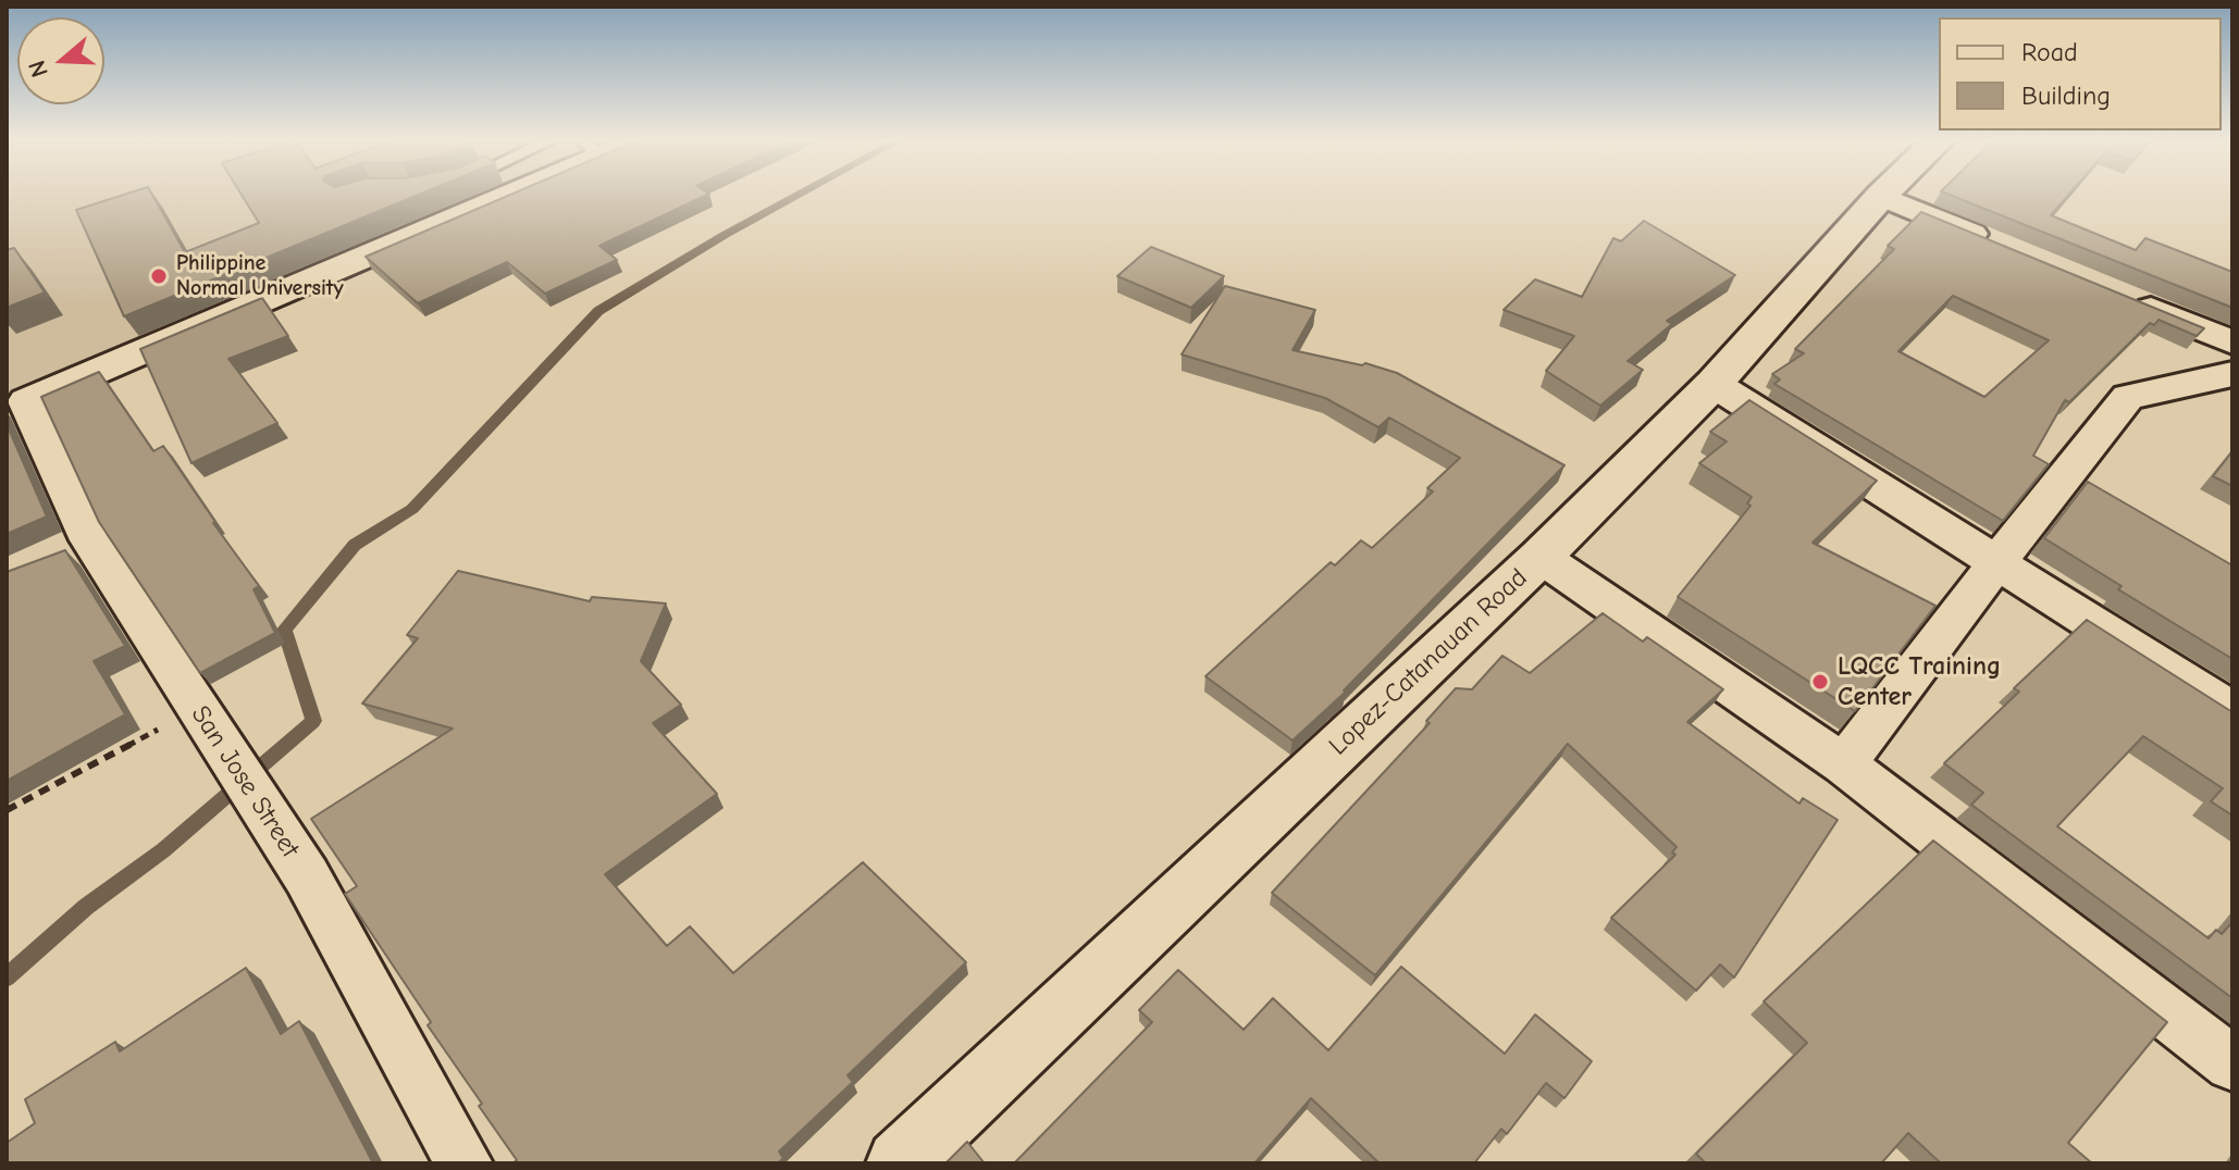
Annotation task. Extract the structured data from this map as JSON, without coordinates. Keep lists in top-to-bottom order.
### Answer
{
  "streets": {
    "main road": ["Lopez-Catanauan Road"],
    "street": ["San Jose Street"]
  },
  "places": ["Philippine Normal University", "LQCC Training Center"],
  "legend": ["Road", "Building"],
  "north": "left"
}
